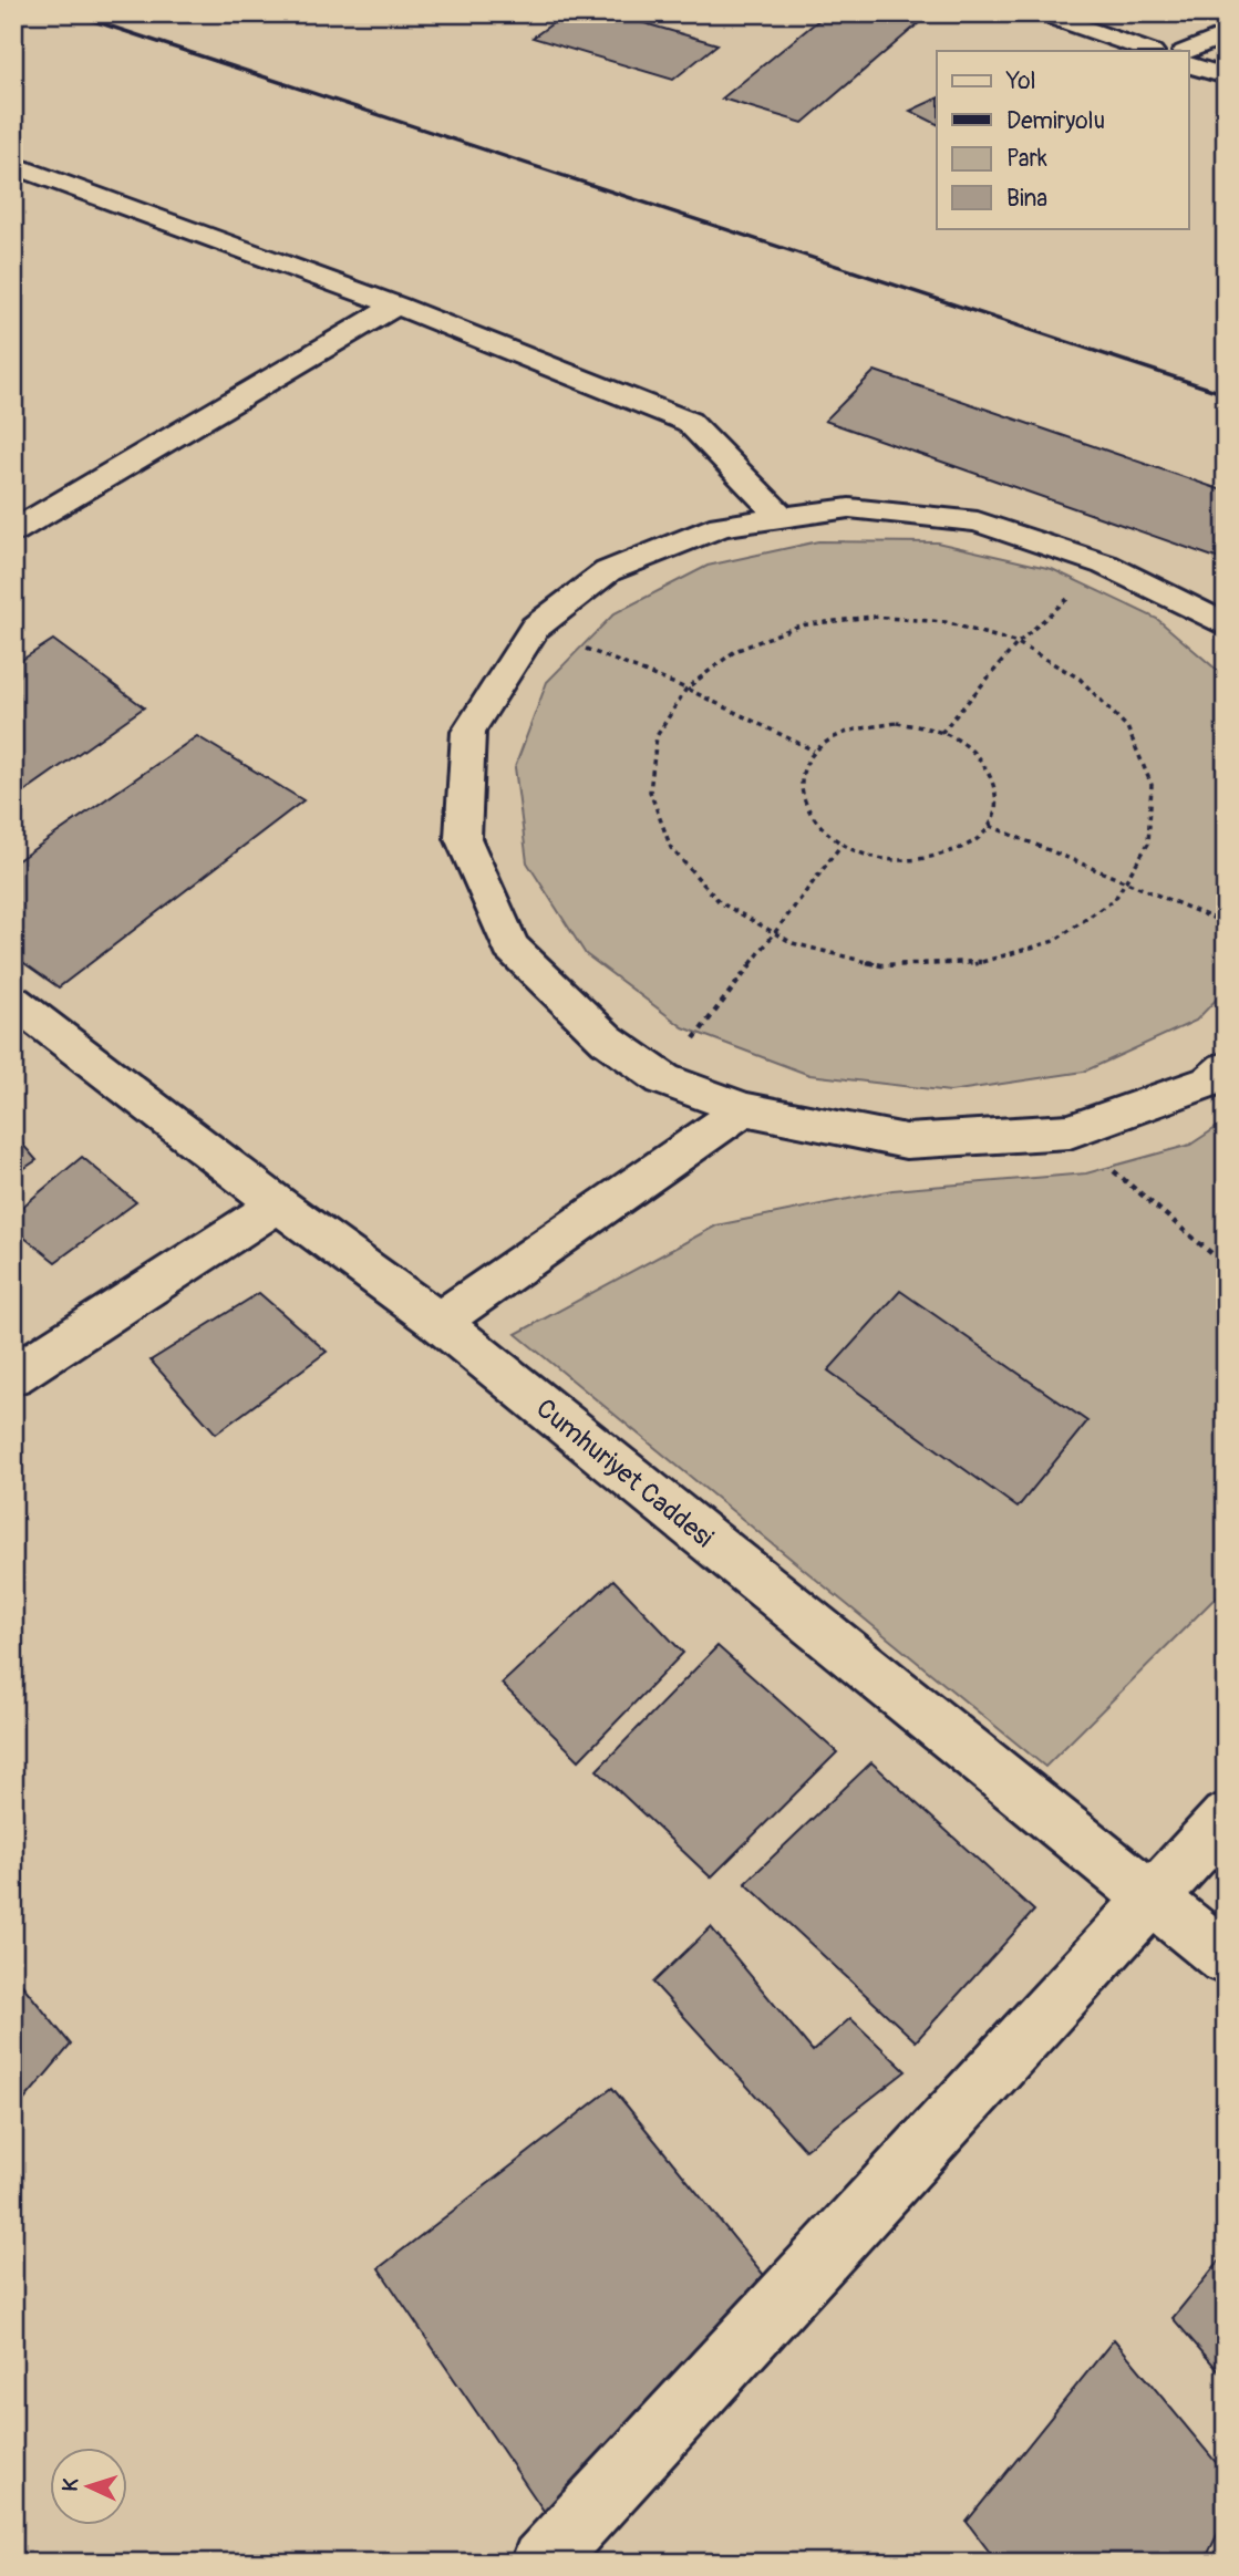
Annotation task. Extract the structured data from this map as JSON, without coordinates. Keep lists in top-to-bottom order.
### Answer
{
  "streets": {
    "street": ["Cumhuriyet Caddesi"]
  },
  "legend": [
    "Yol",
    "Demiryolu",
    "Park",
    "Bina"
  ],
  "north": "left"
}
